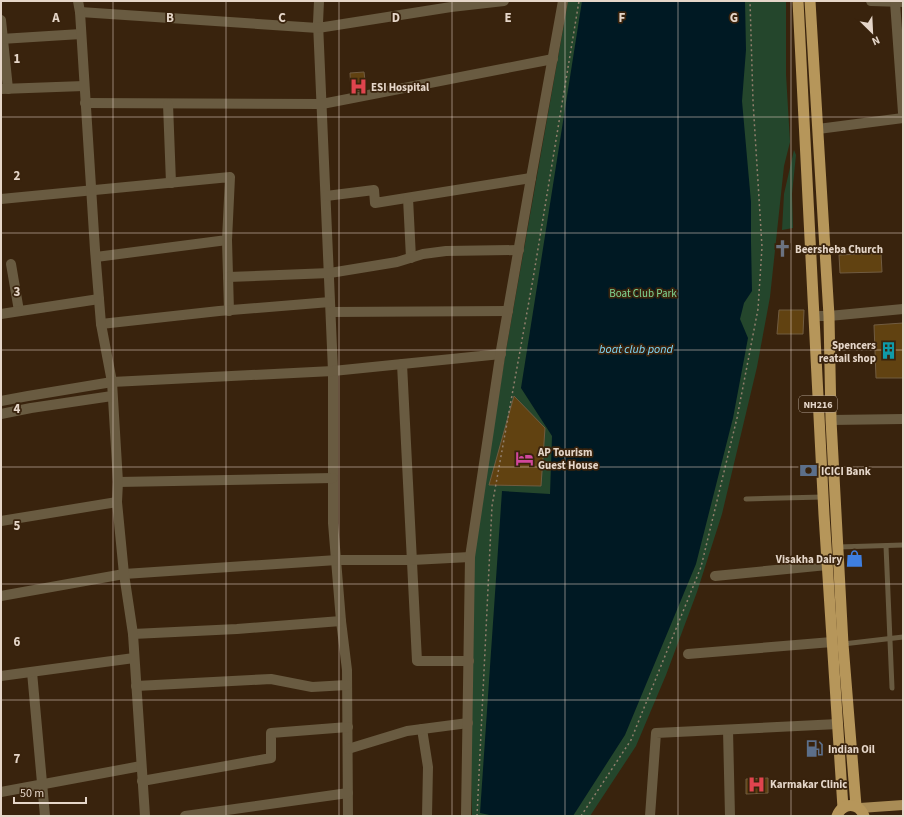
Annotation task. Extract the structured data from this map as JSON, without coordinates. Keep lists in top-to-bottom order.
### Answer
{
  "streets": {
    "highway": ["NH216"]
  },
  "water": ["boat club pond"],
  "parks": ["Boat Club Park"],
  "places": {
    "hospital": ["ESI Hospital", "Karmakar Clinic"],
    "church": ["Beersheba Church"],
    "building": ["Spencers reatail shop"],
    "hotel": ["AP Tourism Guest House"],
    "bank": ["ICICI Bank"],
    "shop": ["Visakha Dairy"],
    "fuel station": ["Indian Oil"]
  },
  "scale_bar": "50 m",
  "north": "bottom right",
  "grid": {
    "columns": [
      "A",
      "B",
      "C",
      "D",
      "E",
      "F",
      "G"
    ],
    "rows": [
      "1",
      "2",
      "3",
      "4",
      "5",
      "6",
      "7"
    ]
  }
}
